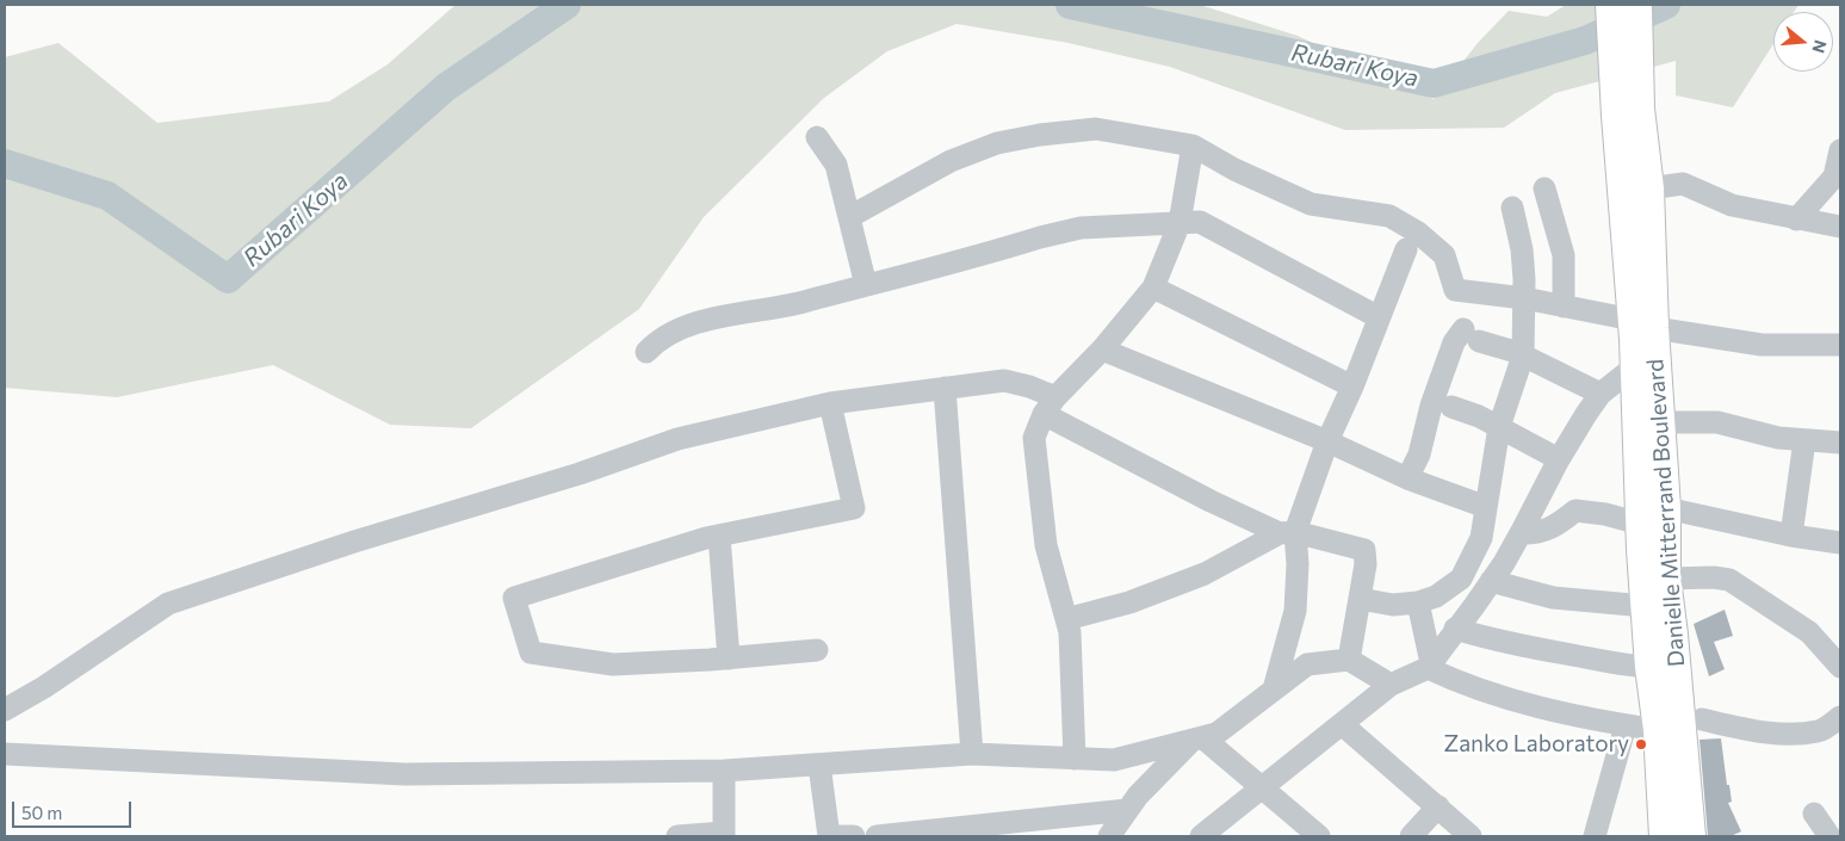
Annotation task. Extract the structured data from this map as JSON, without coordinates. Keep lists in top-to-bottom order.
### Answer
{
  "streets": {
    "main road": ["Danielle Mitterrand Boulevard"]
  },
  "water": ["Rubari Koya"],
  "places": ["Zanko Laboratory"],
  "scale_bar": "50 m",
  "north": "right"
}
